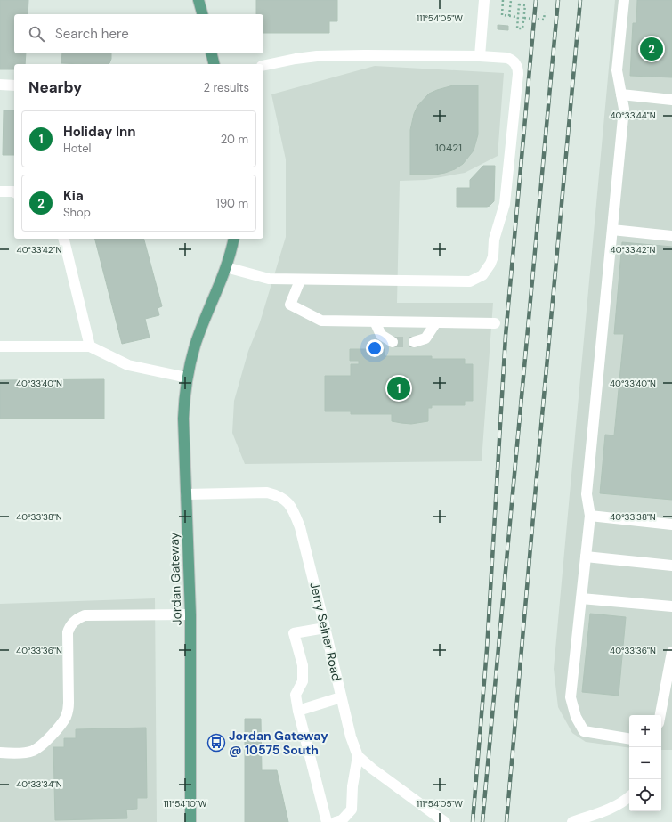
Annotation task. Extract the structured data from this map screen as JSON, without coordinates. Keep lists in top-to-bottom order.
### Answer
{
  "streets": {
    "main road": ["Jordan Gateway"],
    "street": ["Jerry Seiner Road"]
  },
  "crossings": [
    ["Jordan Gateway", "Jerry Seiner Road"]
  ],
  "places": {
    "bus stop": ["Jordan Gateway @ 10575 South"]
  },
  "house_numbers": ["10421"],
  "page": {
    "search": "Search here",
    "pins": ["2", "1"],
    "heading": ["Nearby", "2 results"],
    "list": [
      {
        "mark": "1",
        "name": "Holiday Inn",
        "note": "Hotel",
        "value": "20 m"
      },
      {
        "mark": "2",
        "name": "Kia",
        "note": "Shop",
        "value": "190 m"
      }
    ],
    "map_buttons": ["+", "−"]
  },
  "coordinates": [
    "111°54'05\"W",
    "40°33'44\"N",
    "40°33'42\"N",
    "40°33'40\"N",
    "40°33'38\"N",
    "40°33'36\"N",
    "40°33'34\"N",
    "111°54'10\"W"
  ]
}
